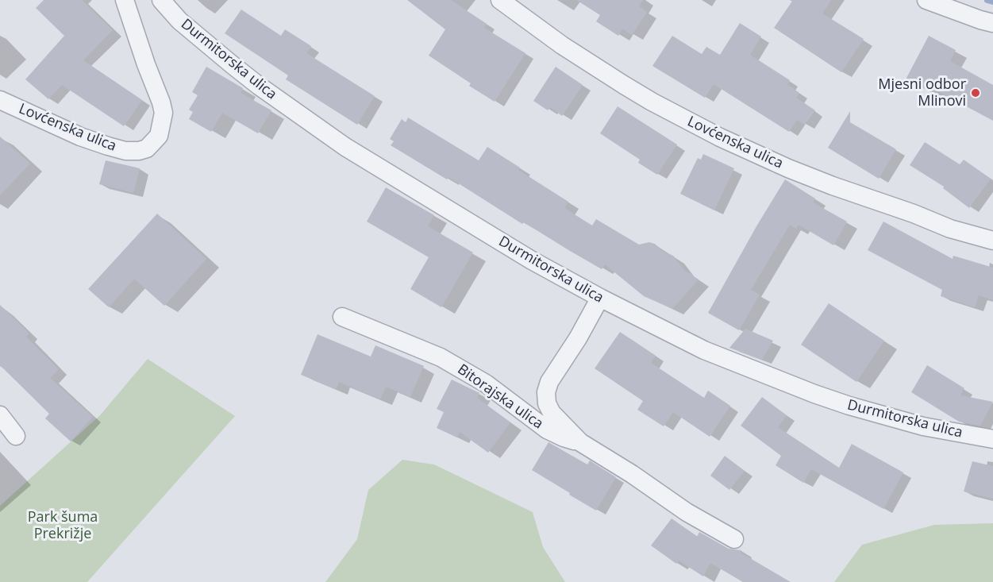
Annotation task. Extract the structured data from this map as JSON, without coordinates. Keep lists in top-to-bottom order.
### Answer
{
  "streets": {
    "street": ["Durmitorska ulica", "Lovćenska ulica", "Bitorajska ulica"]
  },
  "crossings": [
    ["Durmitorska ulica", "Bitorajska ulica"]
  ],
  "parks": ["Park šuma Prekrižje"],
  "places": ["Mjesni odbor Mlinovi"]
}
